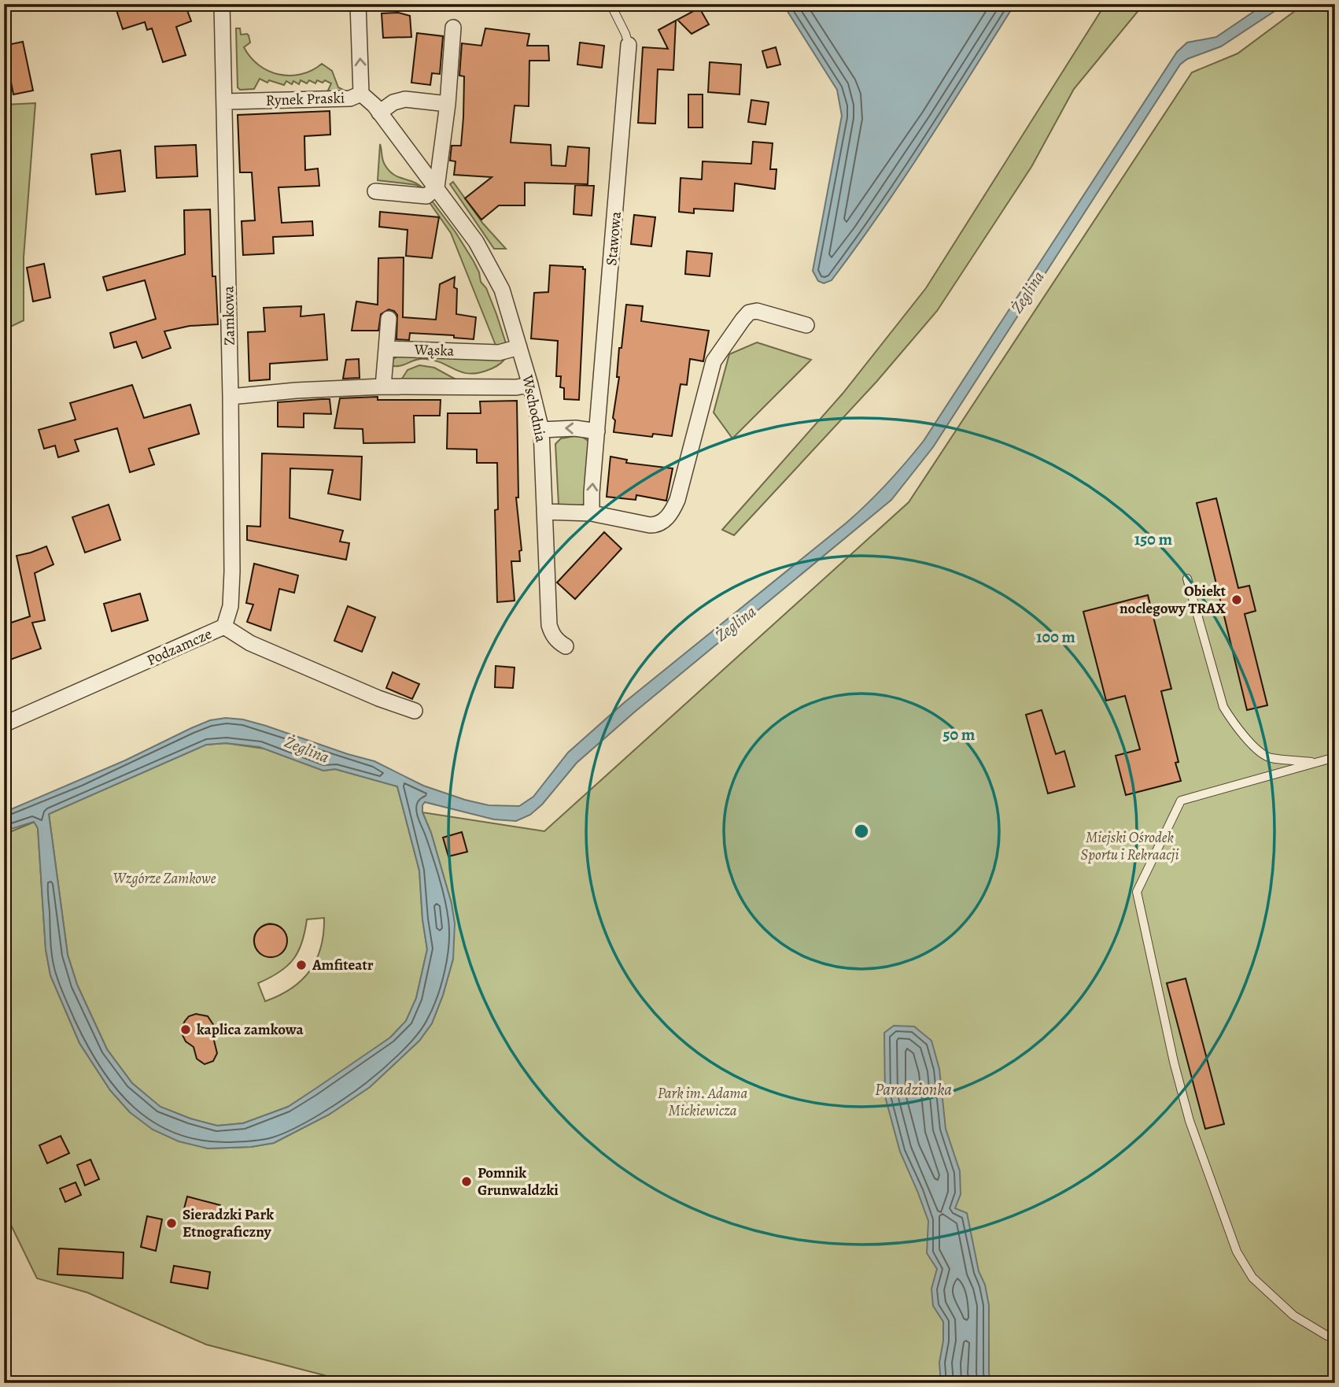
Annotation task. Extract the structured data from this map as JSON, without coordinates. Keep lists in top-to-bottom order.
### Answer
{
  "streets": {
    "street": [
      "Rynek Praski",
      "Stawowa",
      "Zamkowa",
      "Wąska",
      "Wschodnia",
      "Podzamcze"
    ]
  },
  "crossings": [
    ["Rynek Praski", "Zamkowa"],
    ["Rynek Praski", "Wschodnia"],
    ["Zamkowa", "Podzamcze"],
    ["Wąska", "Wschodnia"]
  ],
  "water": ["Żeglina", "Paradzionka"],
  "parks": ["Miejski Ośrodek Sportu i Rekraacji", "Wzgórze Zamkowe", "Park im. Adama Mickiewicza"],
  "places": [
    "Obiekt noclegowy TRAX",
    "Amfiteatr",
    "kaplica zamkowa",
    "Pomnik Grunwaldzki",
    "Sieradzki Park Etnograficzny"
  ],
  "rings": ["150 m", "100 m", "50 m"]
}
